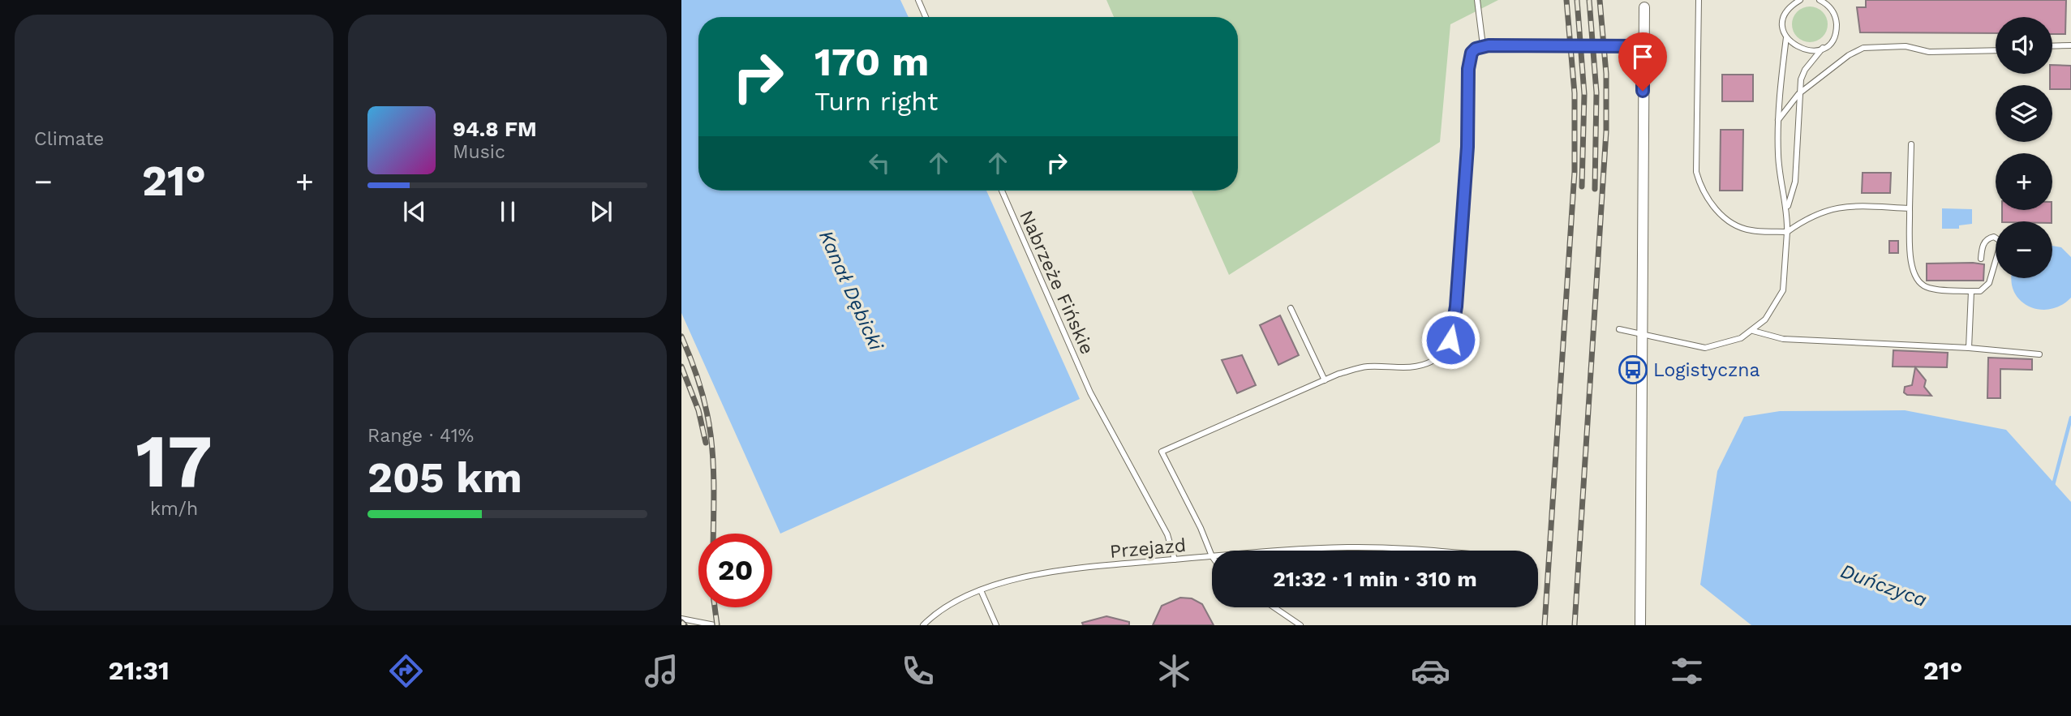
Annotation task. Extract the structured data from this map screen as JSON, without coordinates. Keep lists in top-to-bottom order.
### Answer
{
  "streets": {
    "lane": ["Nabrzeże Fińskie", "Przejazd"]
  },
  "crossings": [
    ["Nabrzeże Fińskie", "Przejazd"]
  ],
  "water": ["Kanał Dębicki", "Duńczyca"],
  "places": {
    "bus stop": ["Logistyczna"]
  },
  "page": {
    "tile": [
      "Climate",
      ["17", "km/h"],
      ["Range · 41%", "205 km"]
    ],
    "map_buttons": ["+", "−"],
    "turn": ["170 m", "Turn right"],
    "song": ["94.8 FM", "Music"],
    "heat": ["−", "21°", "+"],
    "limit": "20",
    "trip": "21:32 · 1 min · 310 m",
    "tabs": ["21:31", "21°"]
  }
}
